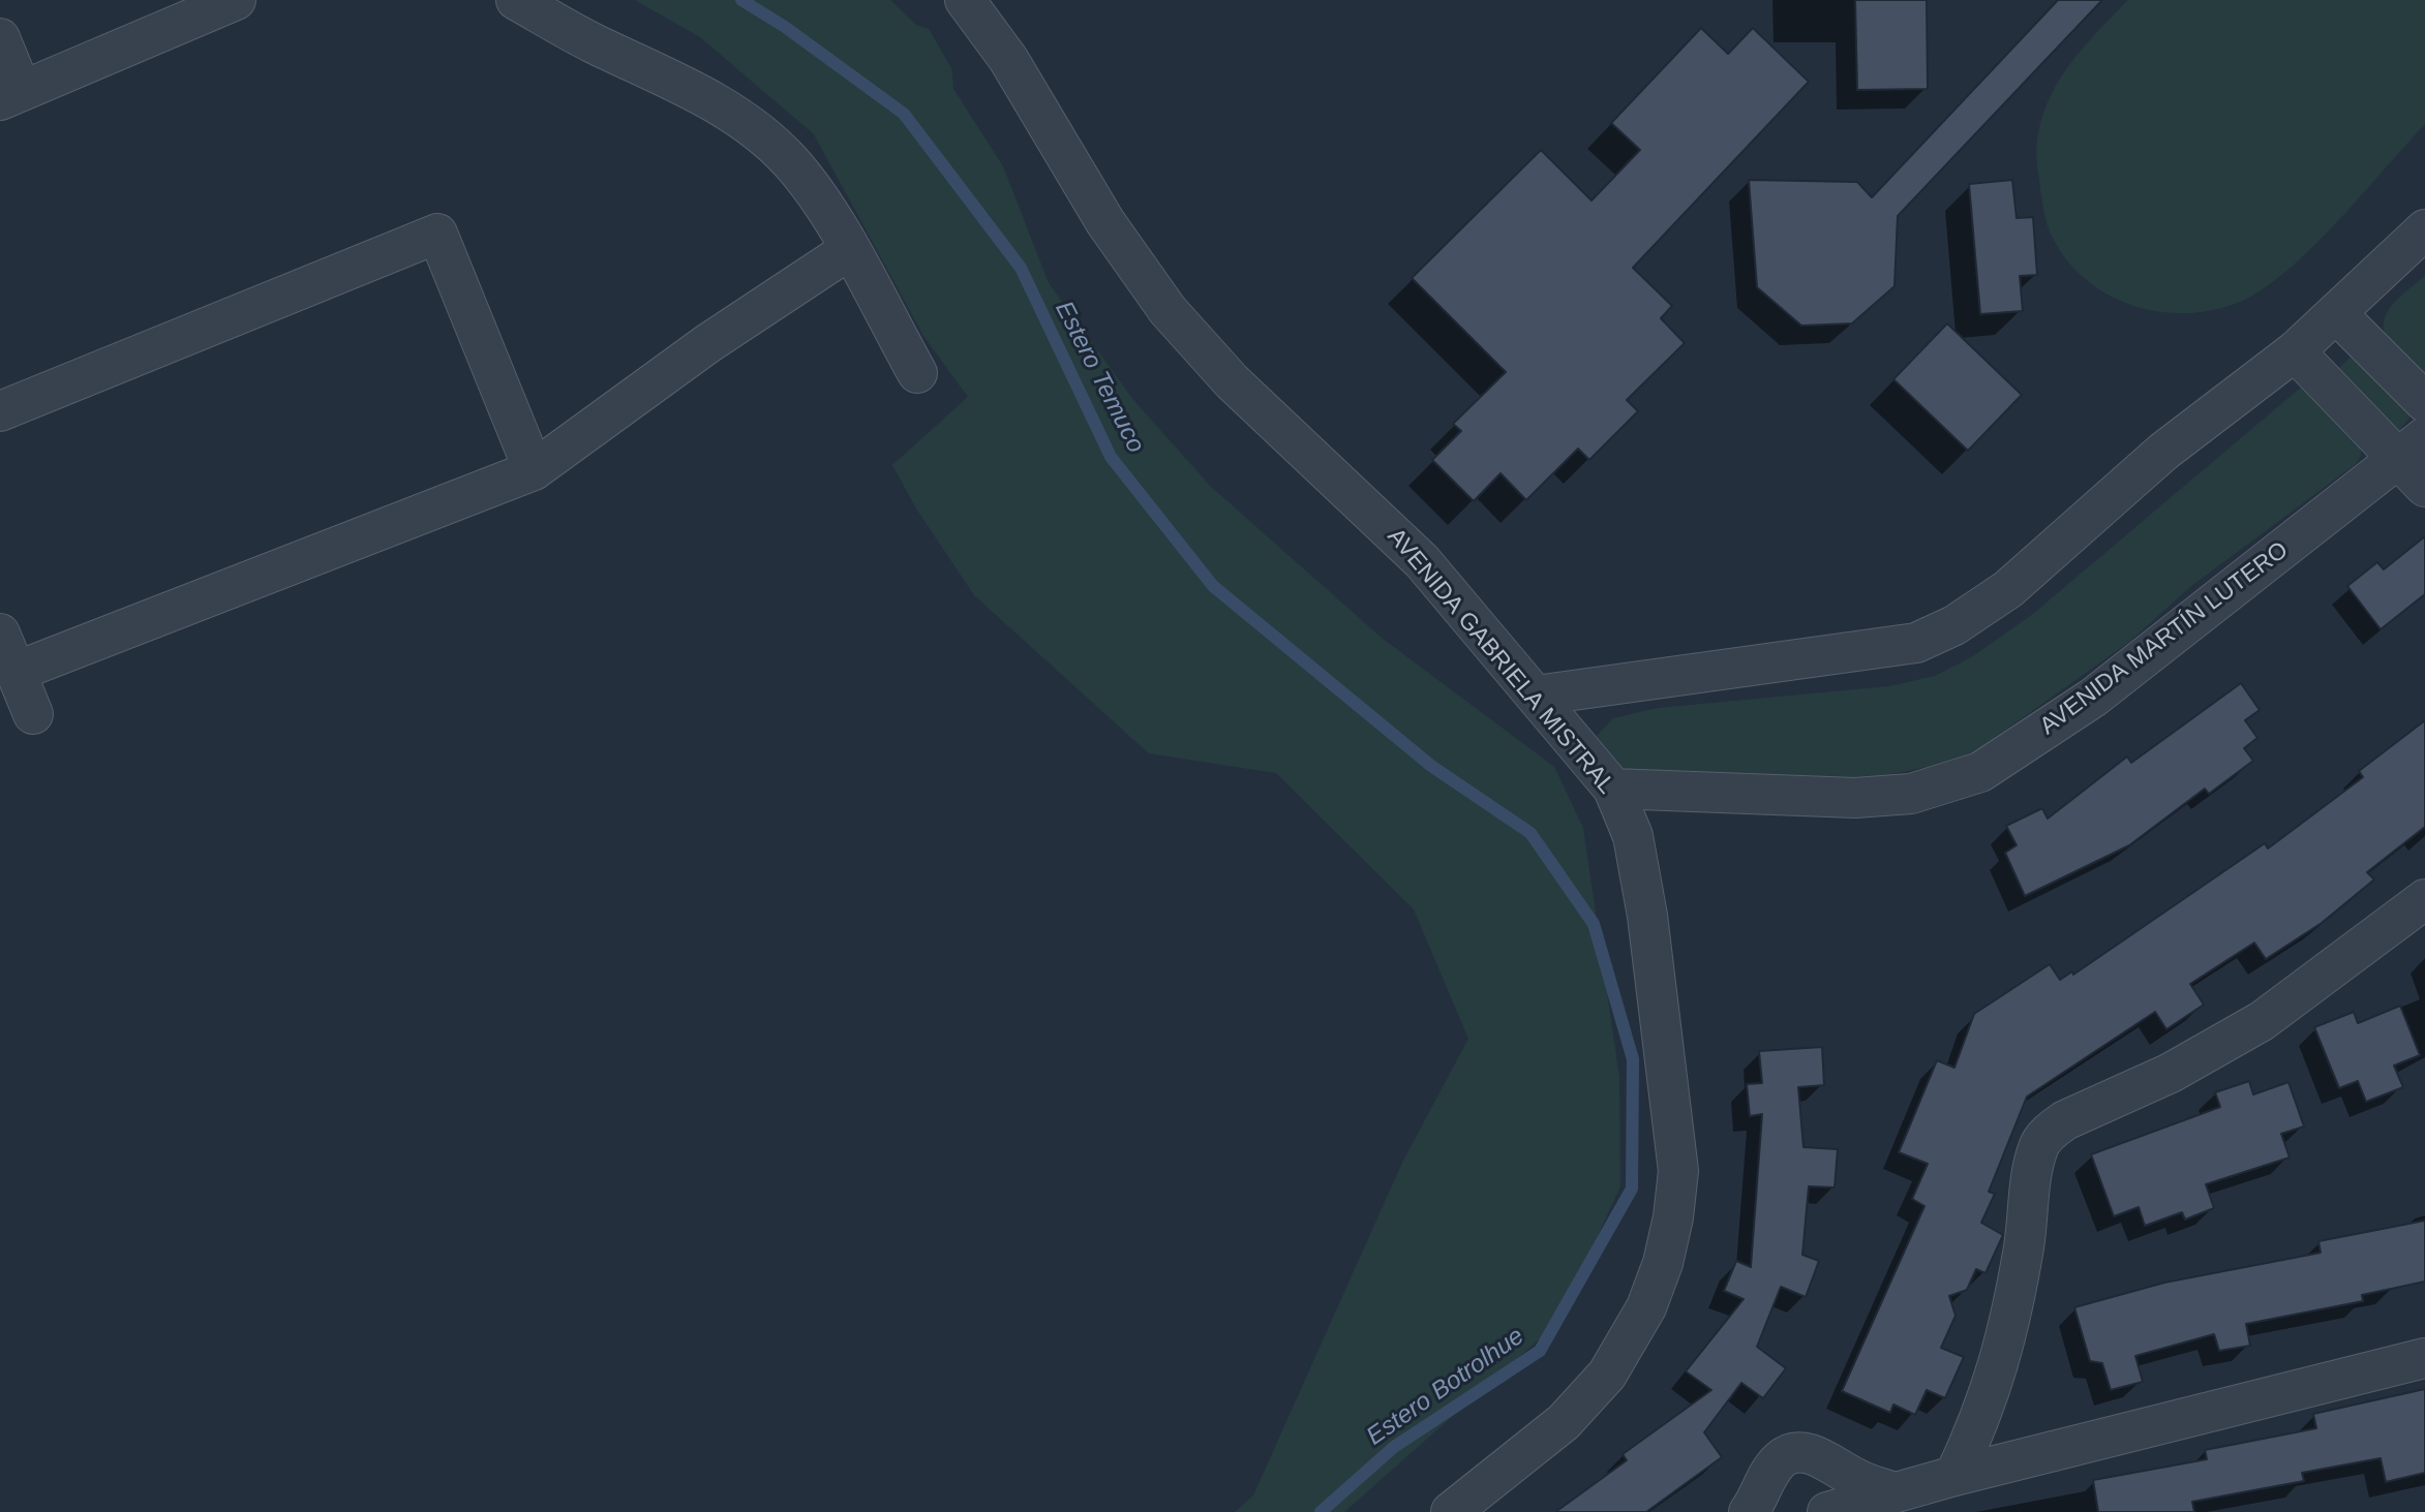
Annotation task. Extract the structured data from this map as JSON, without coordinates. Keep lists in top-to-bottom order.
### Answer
{
  "streets": {
    "street": ["AVENIDA MARTÍN LUTERO", "AVENIDA GABRIELA MISTRAL"]
  },
  "crossings": [
    ["AVENIDA MARTÍN LUTERO", "AVENIDA GABRIELA MISTRAL"]
  ],
  "water": ["Estero Temuco", "Estero Botrolhue"]
}
